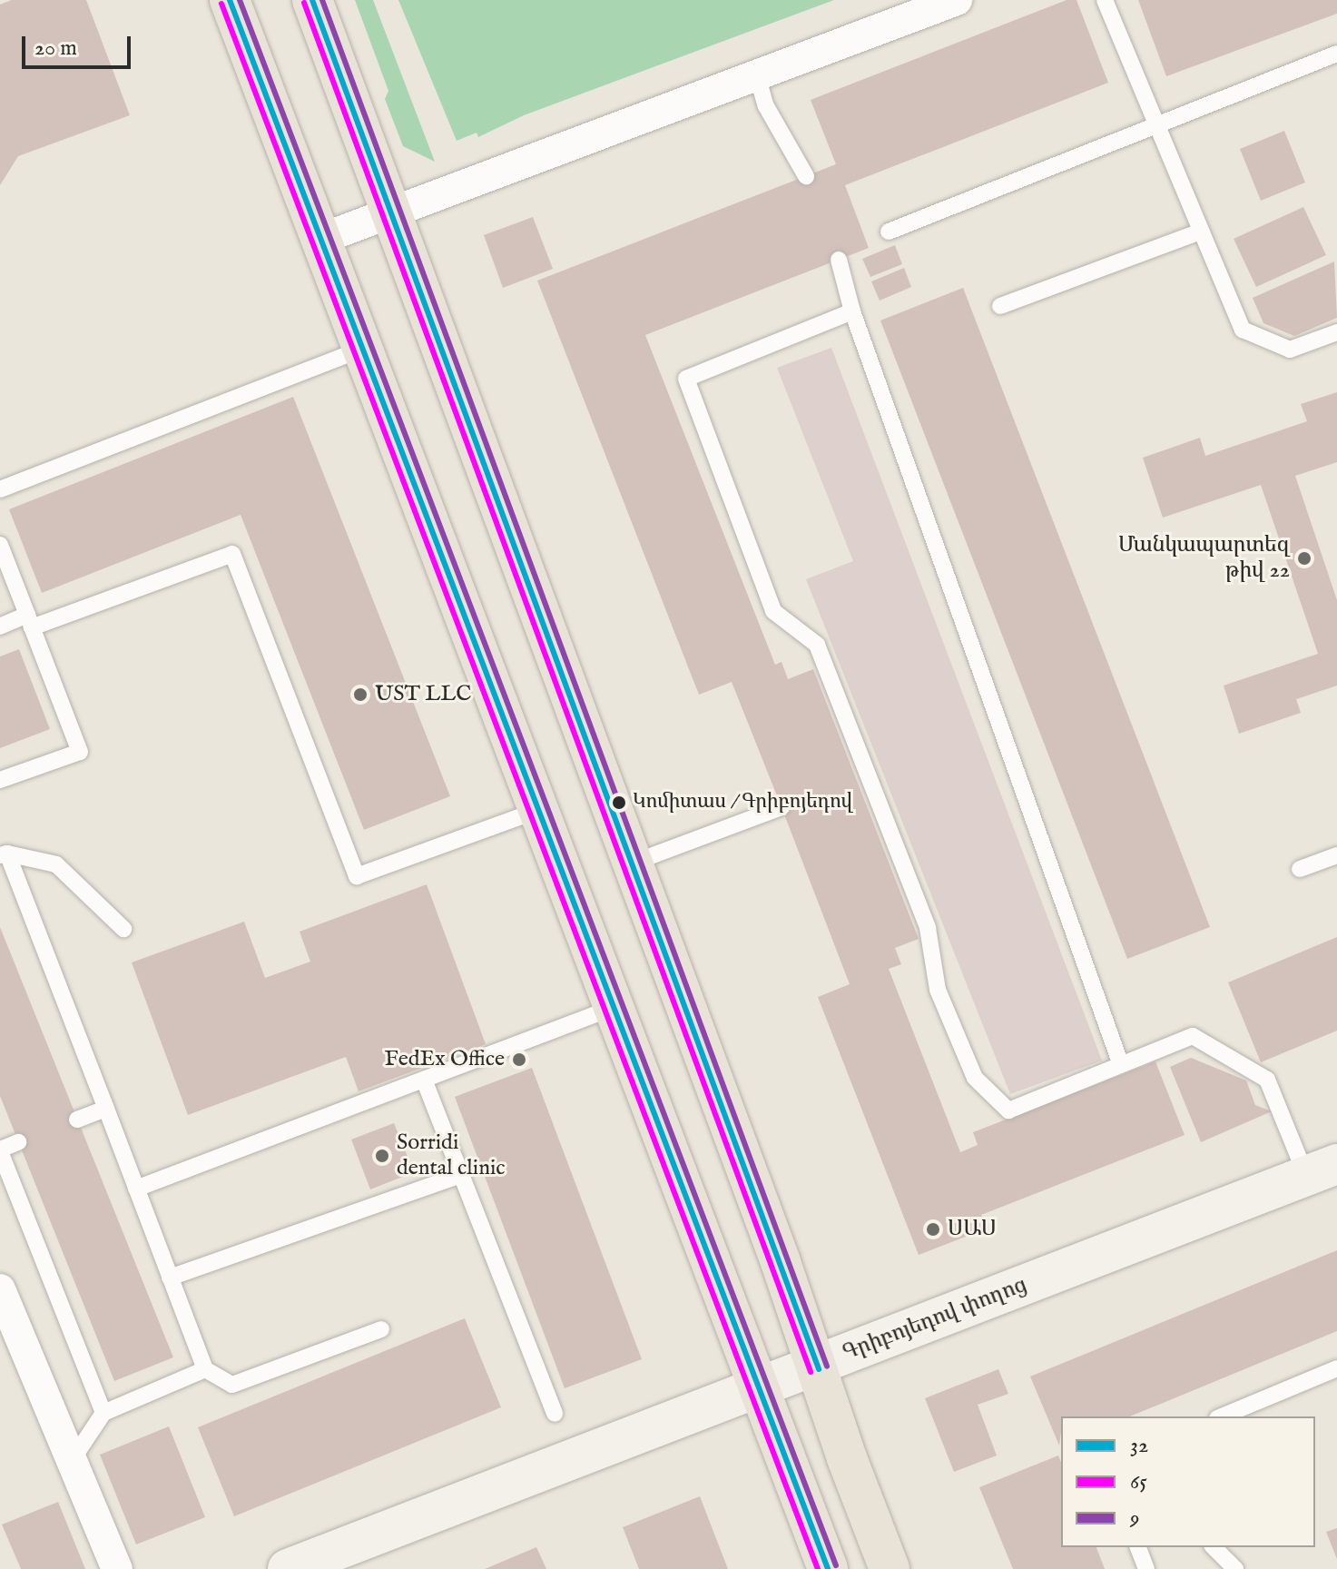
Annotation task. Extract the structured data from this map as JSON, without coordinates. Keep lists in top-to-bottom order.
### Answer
{
  "streets": {
    "street": ["Գրիբոյեդով փողոց"]
  },
  "places": [
    "Մանկապարտեզ թիվ 22",
    "UST LLC",
    "Կոմիտաս / Գրիբոյեդով",
    "FedEx Office",
    "Sorridi dental clinic",
    "ՍԱՍ"
  ],
  "lines": ["transit line 32", "transit line 9", "transit line 65"],
  "legend": ["32", "65", "9"],
  "scale_bar": "20 m"
}
